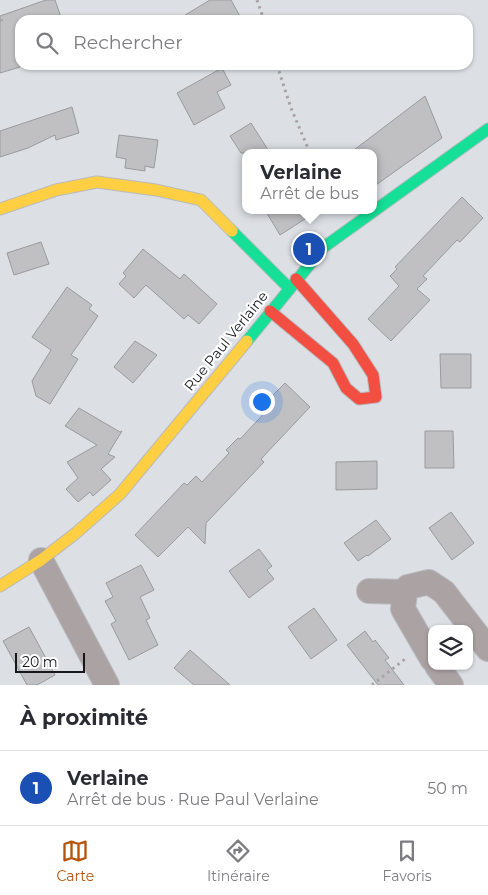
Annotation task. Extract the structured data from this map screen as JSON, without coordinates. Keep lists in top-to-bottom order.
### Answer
{
  "streets": {
    "street": ["Rue Paul Verlaine"]
  },
  "scale_bar": "20 m",
  "page": {
    "search": "Rechercher",
    "popup": ["Verlaine", "Arrêt de bus"],
    "pins": "1",
    "scale": "20 m",
    "heading": "À proximité",
    "list": [
      {
        "mark": "1",
        "name": "Verlaine",
        "note": "Arrêt de bus · Rue Paul Verlaine",
        "value": "50 m"
      }
    ],
    "nav": ["Carte", "Itinéraire", "Favoris"]
  }
}
